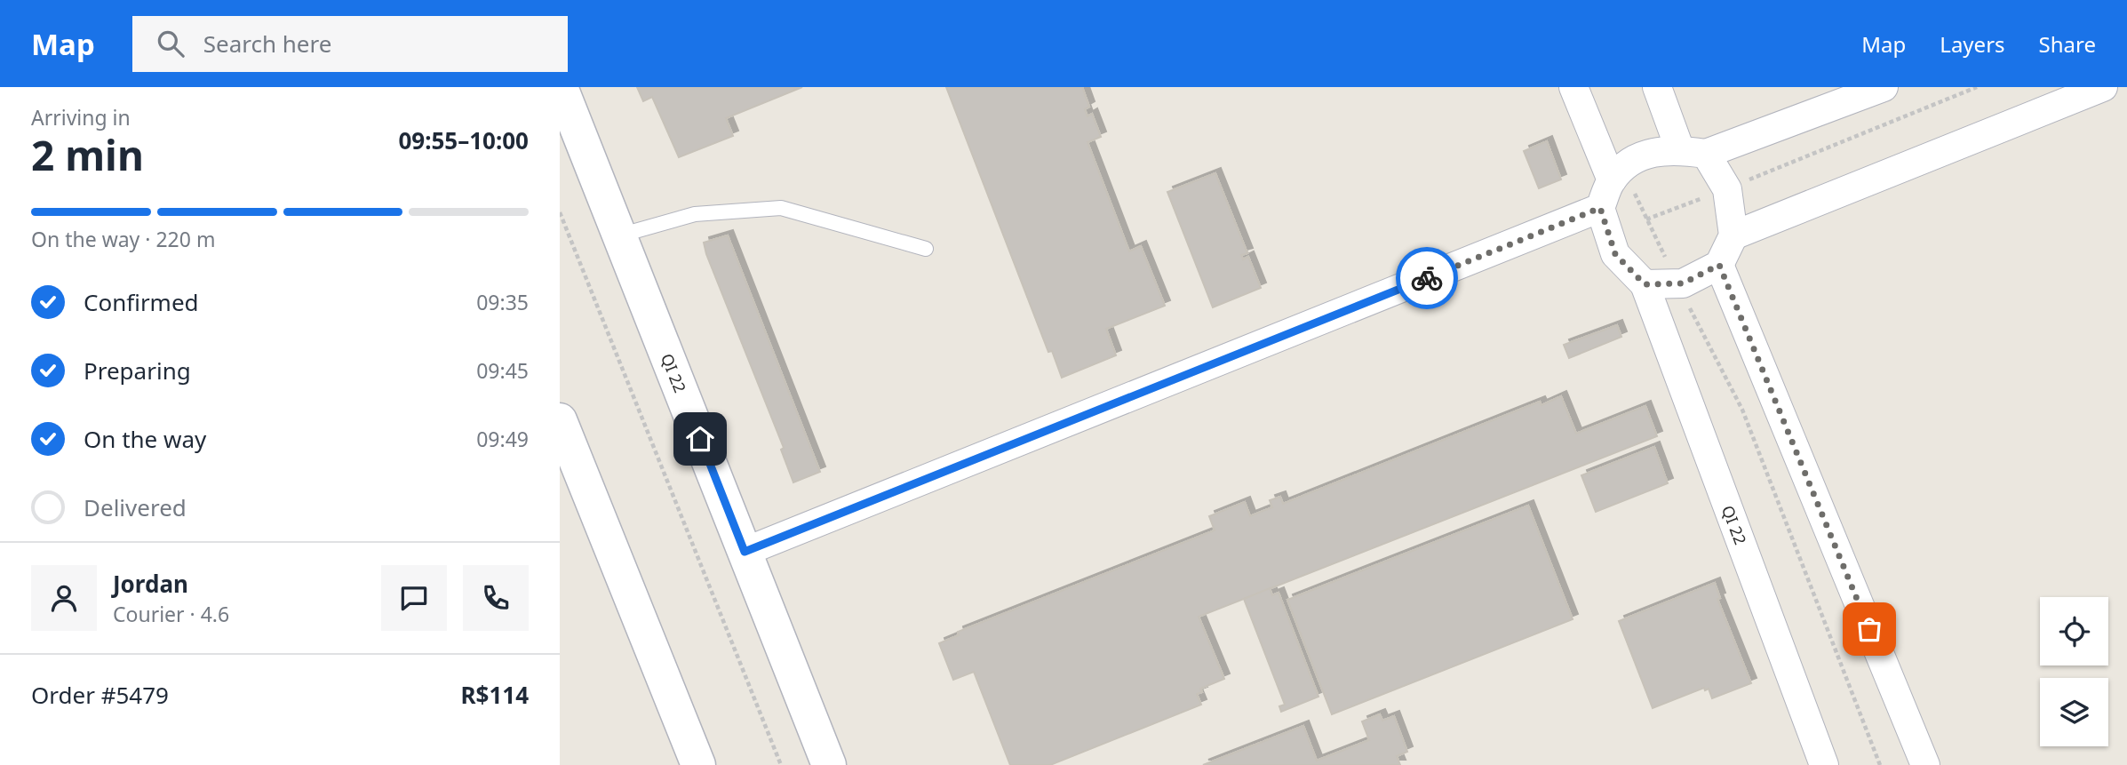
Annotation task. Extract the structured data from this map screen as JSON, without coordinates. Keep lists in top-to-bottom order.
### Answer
{
  "streets": {
    "street": ["QI 22"]
  },
  "page": {
    "header": "Map",
    "search": "Search here",
    "nav": ["Map", "Layers", "Share"],
    "heading": ["2 min", "Arriving in", "09:55–10:00"],
    "panel": [
      "Jordan",
      "Courier · 4.6",
      "Order #5479",
      "R$114"
    ],
    "bar": "On the way · 220 m",
    "list": [
      ["Confirmed", "09:35"],
      ["Preparing", "09:45"],
      ["On the way", "09:49"],
      "Delivered"
    ]
  }
}
